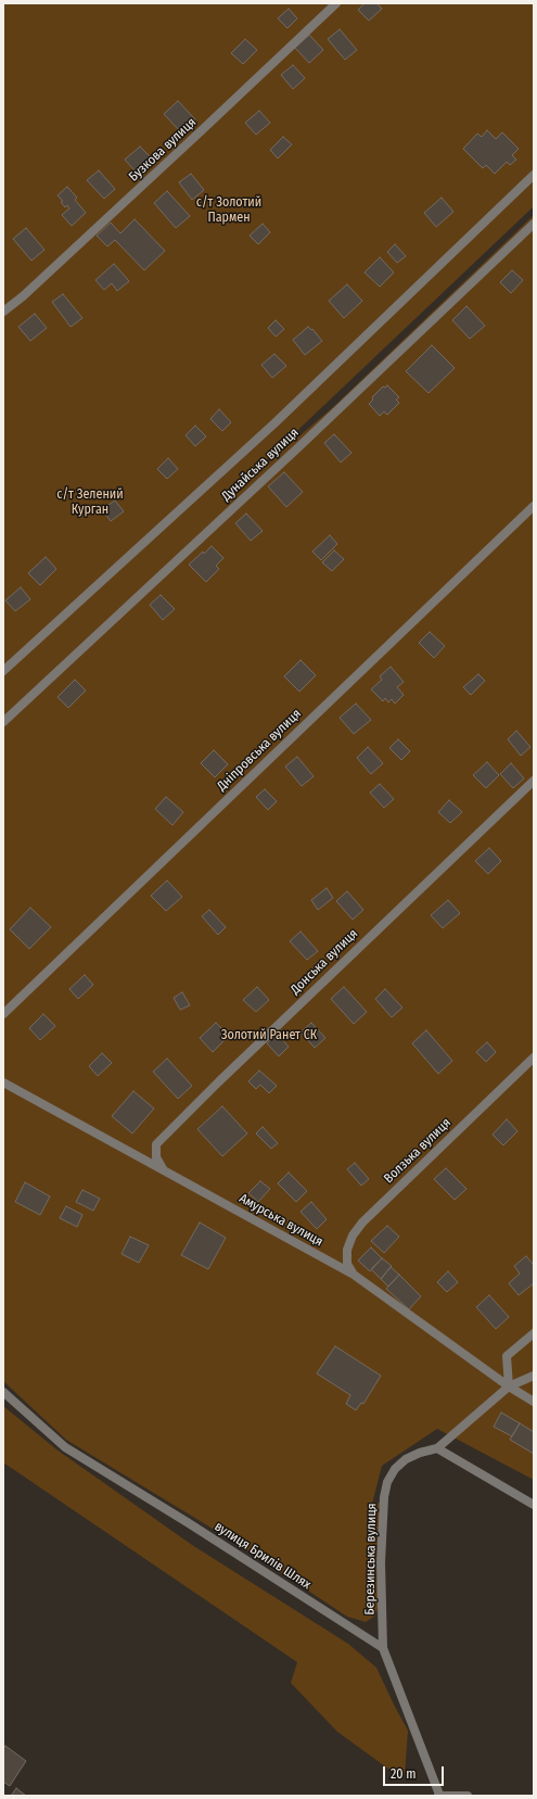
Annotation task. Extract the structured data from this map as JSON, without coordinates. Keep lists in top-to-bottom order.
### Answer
{
  "streets": {
    "street": [
      "Бузкова вулиця",
      "Дунайська вулиця",
      "Дніпровська вулиця",
      "Донська вулиця",
      "Волзька вулиця",
      "Амурська вулиця",
      "вулиця Брилів Шлях",
      "Березинська вулиця"
    ]
  },
  "crossings": [
    ["Донська вулиця", "Амурська вулиця"],
    ["Волзька вулиця", "Амурська вулиця"],
    ["Амурська вулиця", "Березинська вулиця"],
    ["вулиця Брилів Шлях", "Березинська вулиця"]
  ],
  "parks": ["с/т Золотий Пармен", "с/т Зелений Курган", "Золотий Ранет СК"],
  "scale_bar": "20 m"
}
